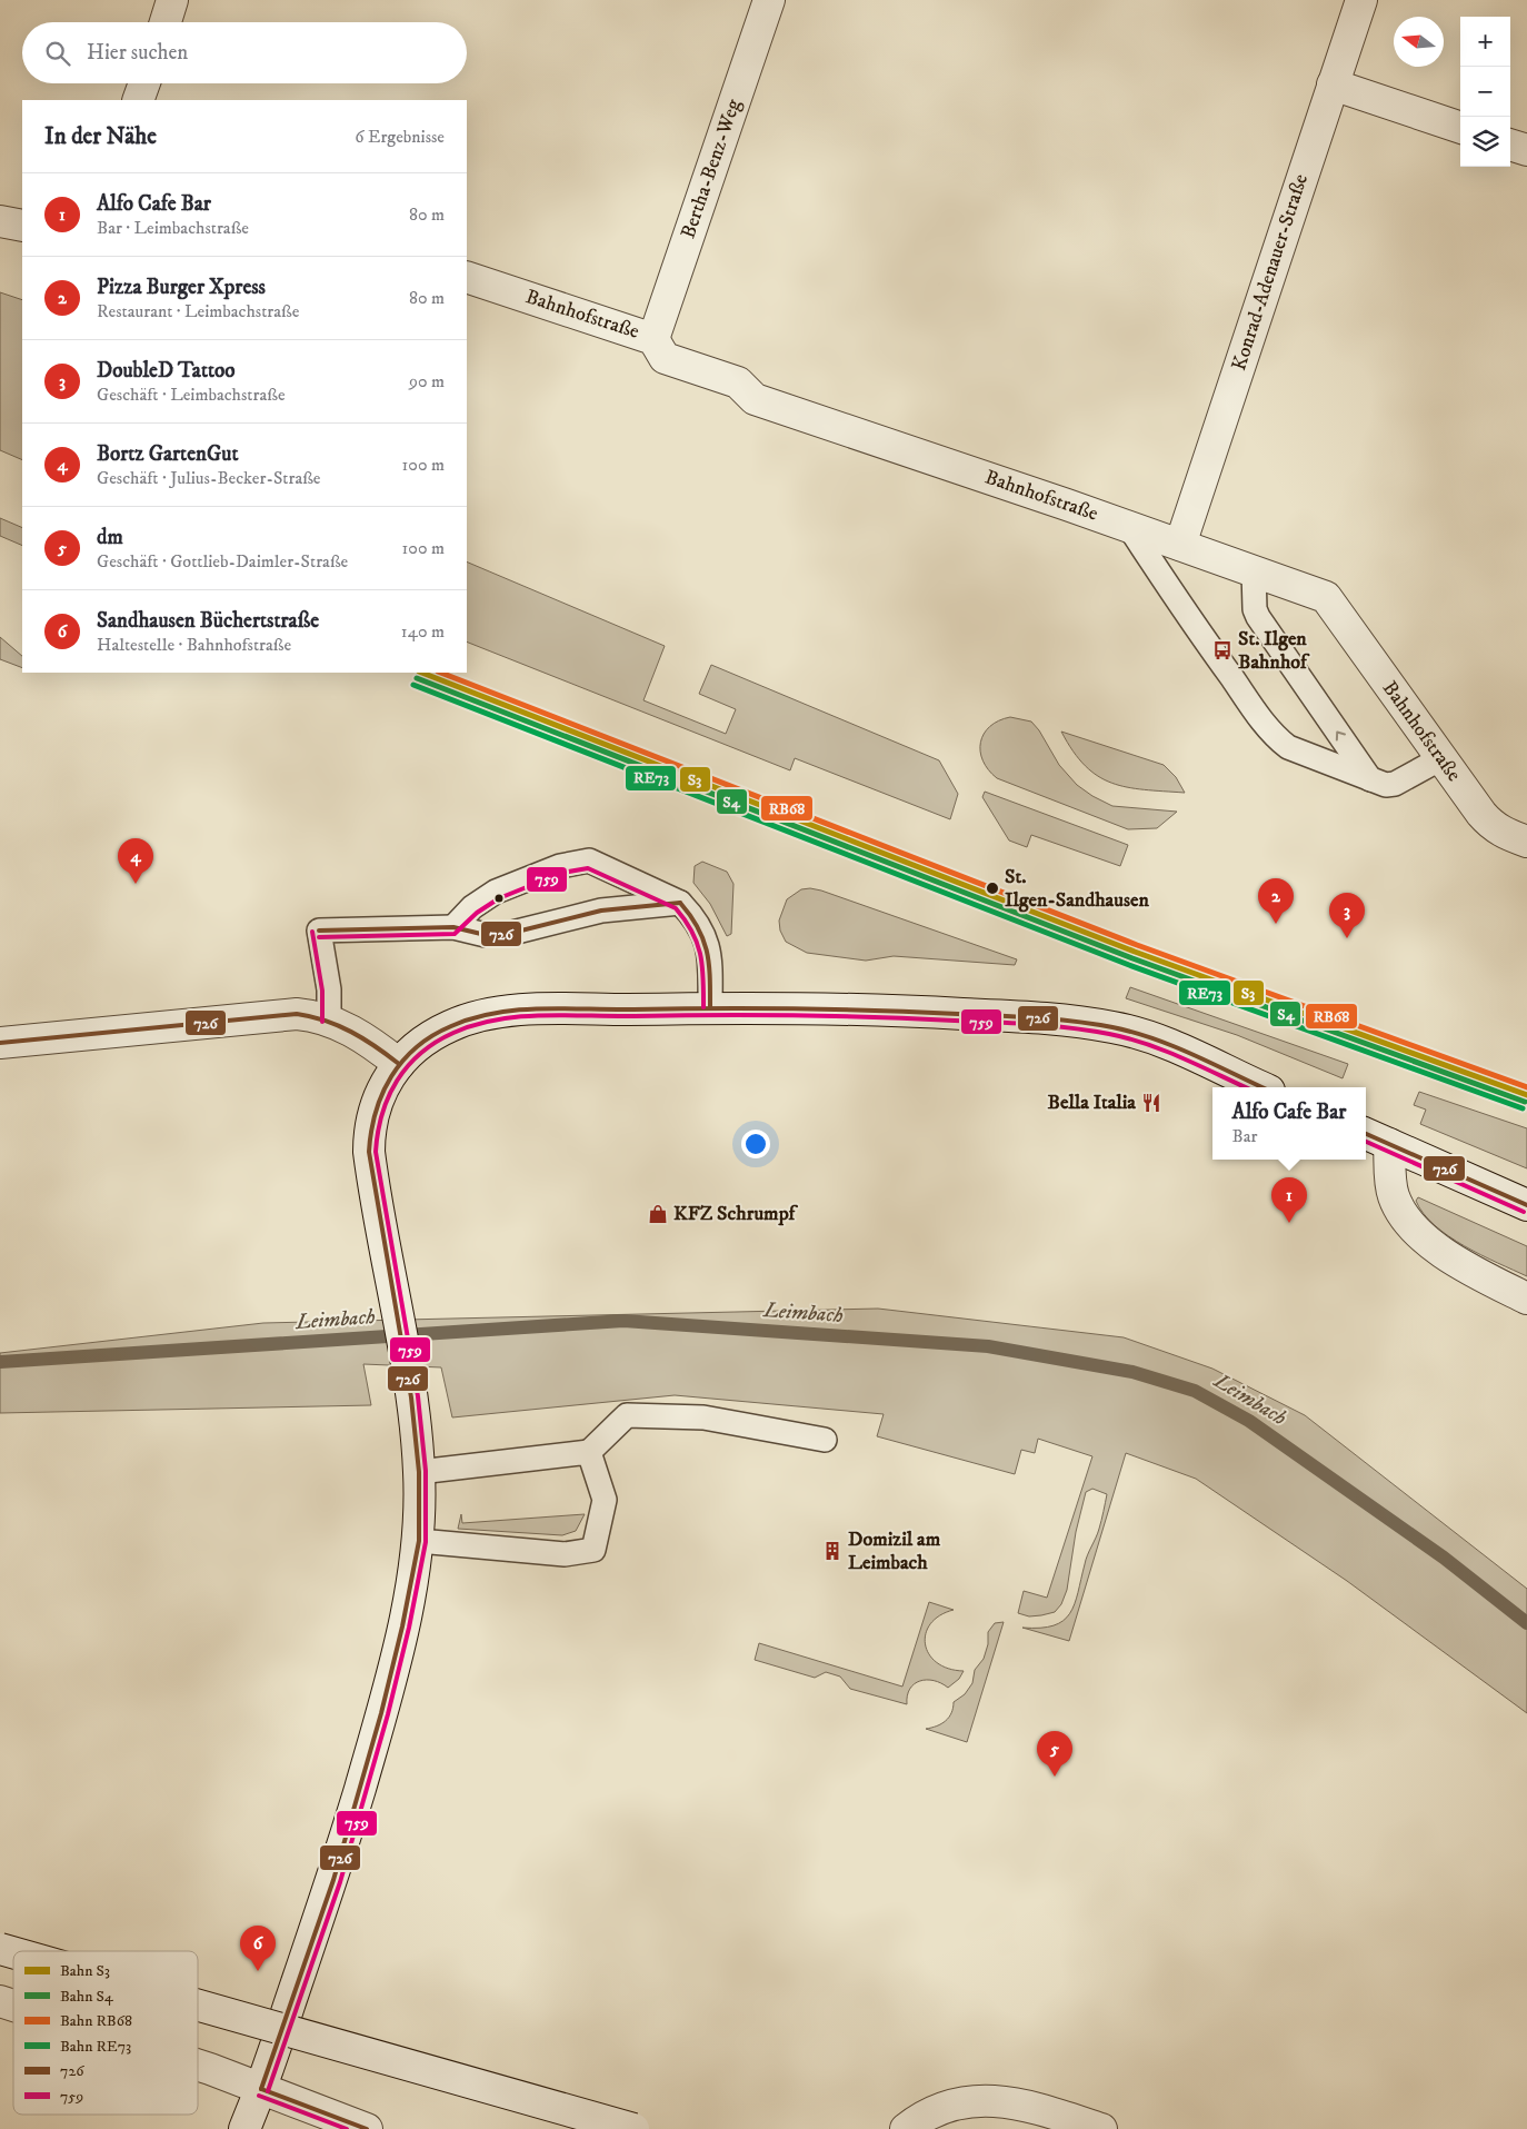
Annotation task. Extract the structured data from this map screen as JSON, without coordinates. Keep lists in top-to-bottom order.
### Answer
{
  "streets": {
    "street": ["Bertha-Benz-Weg", "Konrad-Adenauer-Straße", "Bahnhofstraße"]
  },
  "crossings": [
    ["Bertha-Benz-Weg", "Bahnhofstraße"],
    ["Konrad-Adenauer-Straße", "Bahnhofstraße"]
  ],
  "water": ["Leimbach"],
  "places": {
    "bus stop": ["St. Ilgen Bahnhof"],
    "other": ["St. Ilgen-Sandhausen"],
    "restaurant": ["Bella Italia"],
    "shop": ["KFZ Schrumpf"],
    "building": ["Domizil am Leimbach"]
  },
  "lines": [
    "rail line S3",
    "rail line RB68",
    "rail line S4",
    "rail line RE73",
    "transit line 759",
    "transit line 726"
  ],
  "legend": [
    "Bahn S3",
    "Bahn S4",
    "Bahn RB68",
    "Bahn RE73",
    "726",
    "759"
  ],
  "north": "left",
  "page": {
    "map_buttons": ["+", "−"],
    "search": "Hier suchen",
    "heading": ["In der Nähe", "6 Ergebnisse"],
    "list": [
      {
        "mark": "1",
        "name": "Alfo Cafe Bar",
        "note": "Bar · Leimbachstraße",
        "value": "80 m"
      },
      {
        "mark": "2",
        "name": "Pizza Burger Xpress",
        "note": "Restaurant · Leimbachstraße",
        "value": "80 m"
      },
      {
        "mark": "3",
        "name": "DoubleD Tattoo",
        "note": "Geschäft · Leimbachstraße",
        "value": "90 m"
      },
      {
        "mark": "4",
        "name": "Bortz GartenGut",
        "note": "Geschäft · Julius-Becker-Straße",
        "value": "100 m"
      },
      {
        "mark": "5",
        "name": "dm",
        "note": "Geschäft · Gottlieb-Daimler-Straße",
        "value": "100 m"
      },
      {
        "mark": "6",
        "name": "Sandhausen Büchertstraße",
        "note": "Haltestelle · Bahnhofstraße",
        "value": "140 m"
      }
    ],
    "pins": [
      "4",
      "2",
      "3",
      "1",
      "5",
      "6"
    ],
    "popup": ["Alfo Cafe Bar", "Bar"]
  }
}
